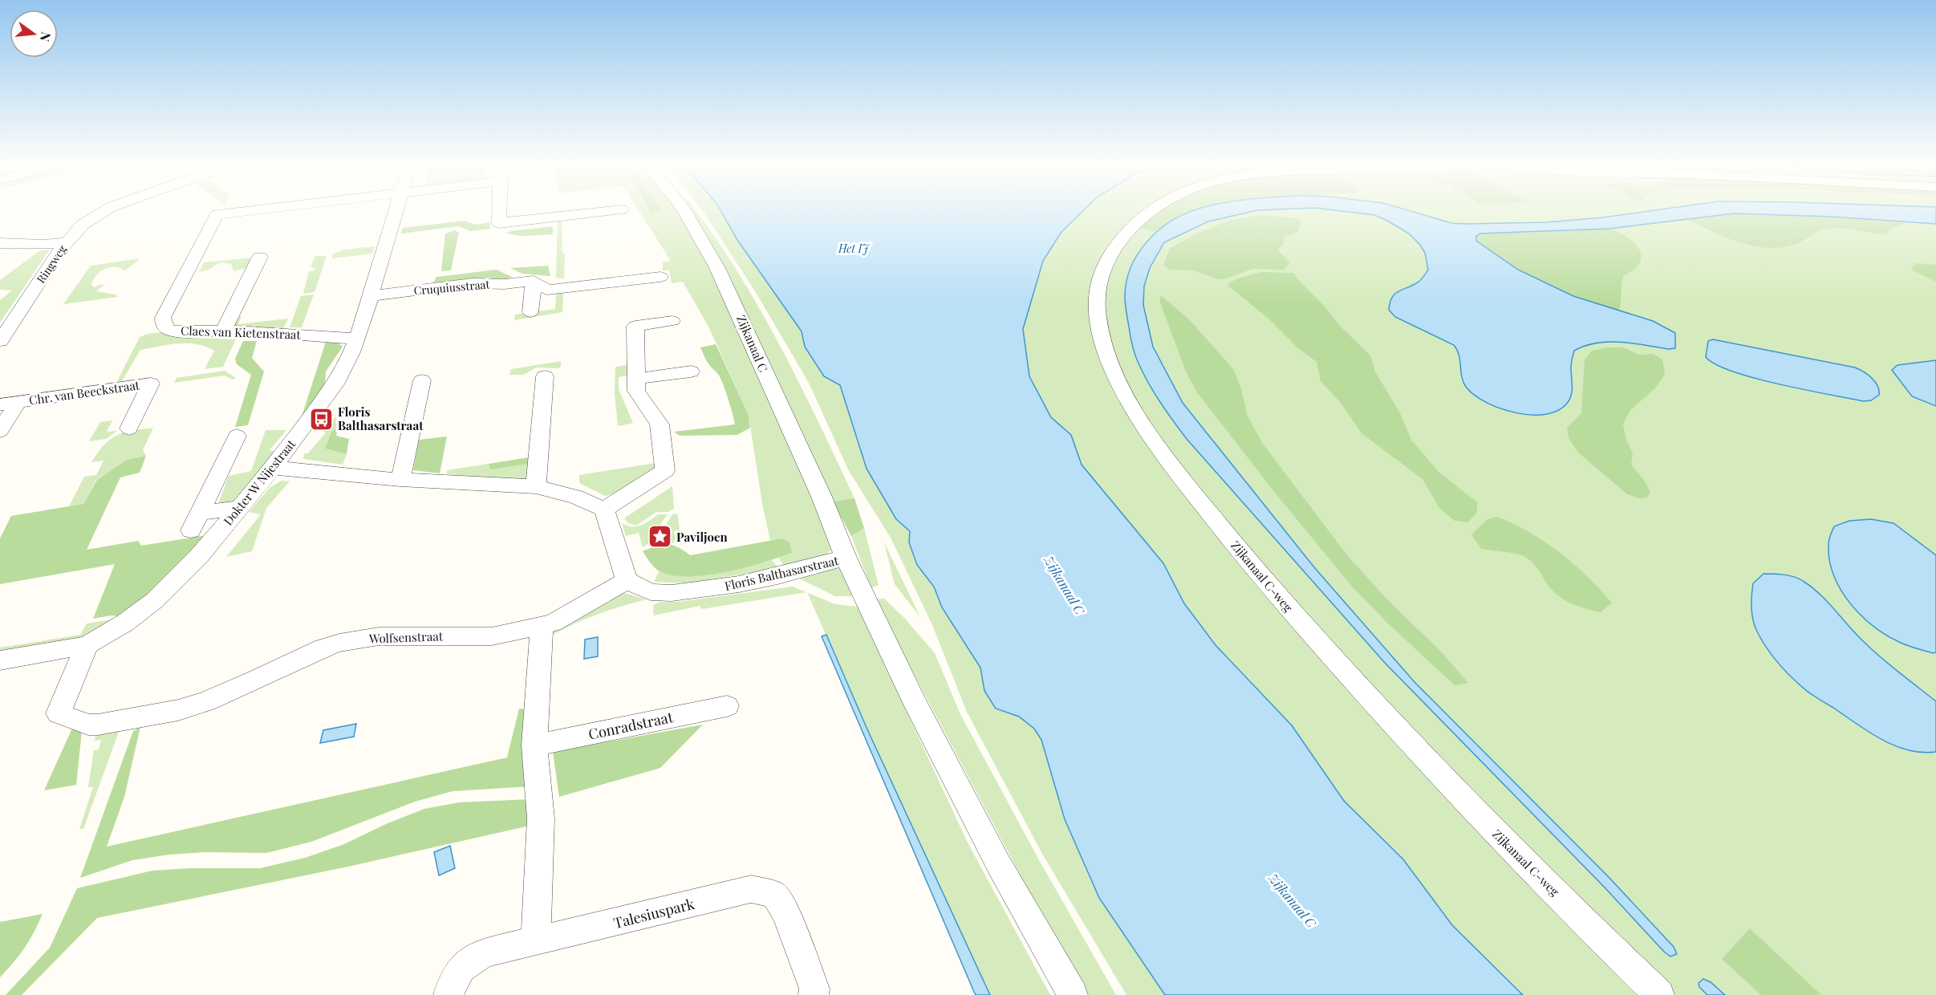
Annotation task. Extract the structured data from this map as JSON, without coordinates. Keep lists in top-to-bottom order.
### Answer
{
  "streets": {
    "street": [
      "Ringweg",
      "Cruquiusstraat",
      "Claes van Kietenstraat",
      "Zijkanaal C",
      "Chr. van Beeckstraat",
      "Dokter W Nijestraat",
      "Floris Balthasarstraat",
      "Zijkanaal C-weg",
      "Wolfsenstraat",
      "Conradstraat",
      "Talesiuspark"
    ]
  },
  "crossings": [
    ["Cruquiusstraat", "Dokter W Nijestraat"],
    ["Claes van Kietenstraat", "Dokter W Nijestraat"],
    ["Zijkanaal C", "Floris Balthasarstraat"],
    ["Dokter W Nijestraat", "Wolfsenstraat"],
    ["Floris Balthasarstraat", "Wolfsenstraat"]
  ],
  "water": ["Het IJ", "Zijkanaal C"],
  "places": {
    "bus stop": ["Floris Balthasarstraat"],
    "place": ["Paviljoen"]
  },
  "north": "right"
}
